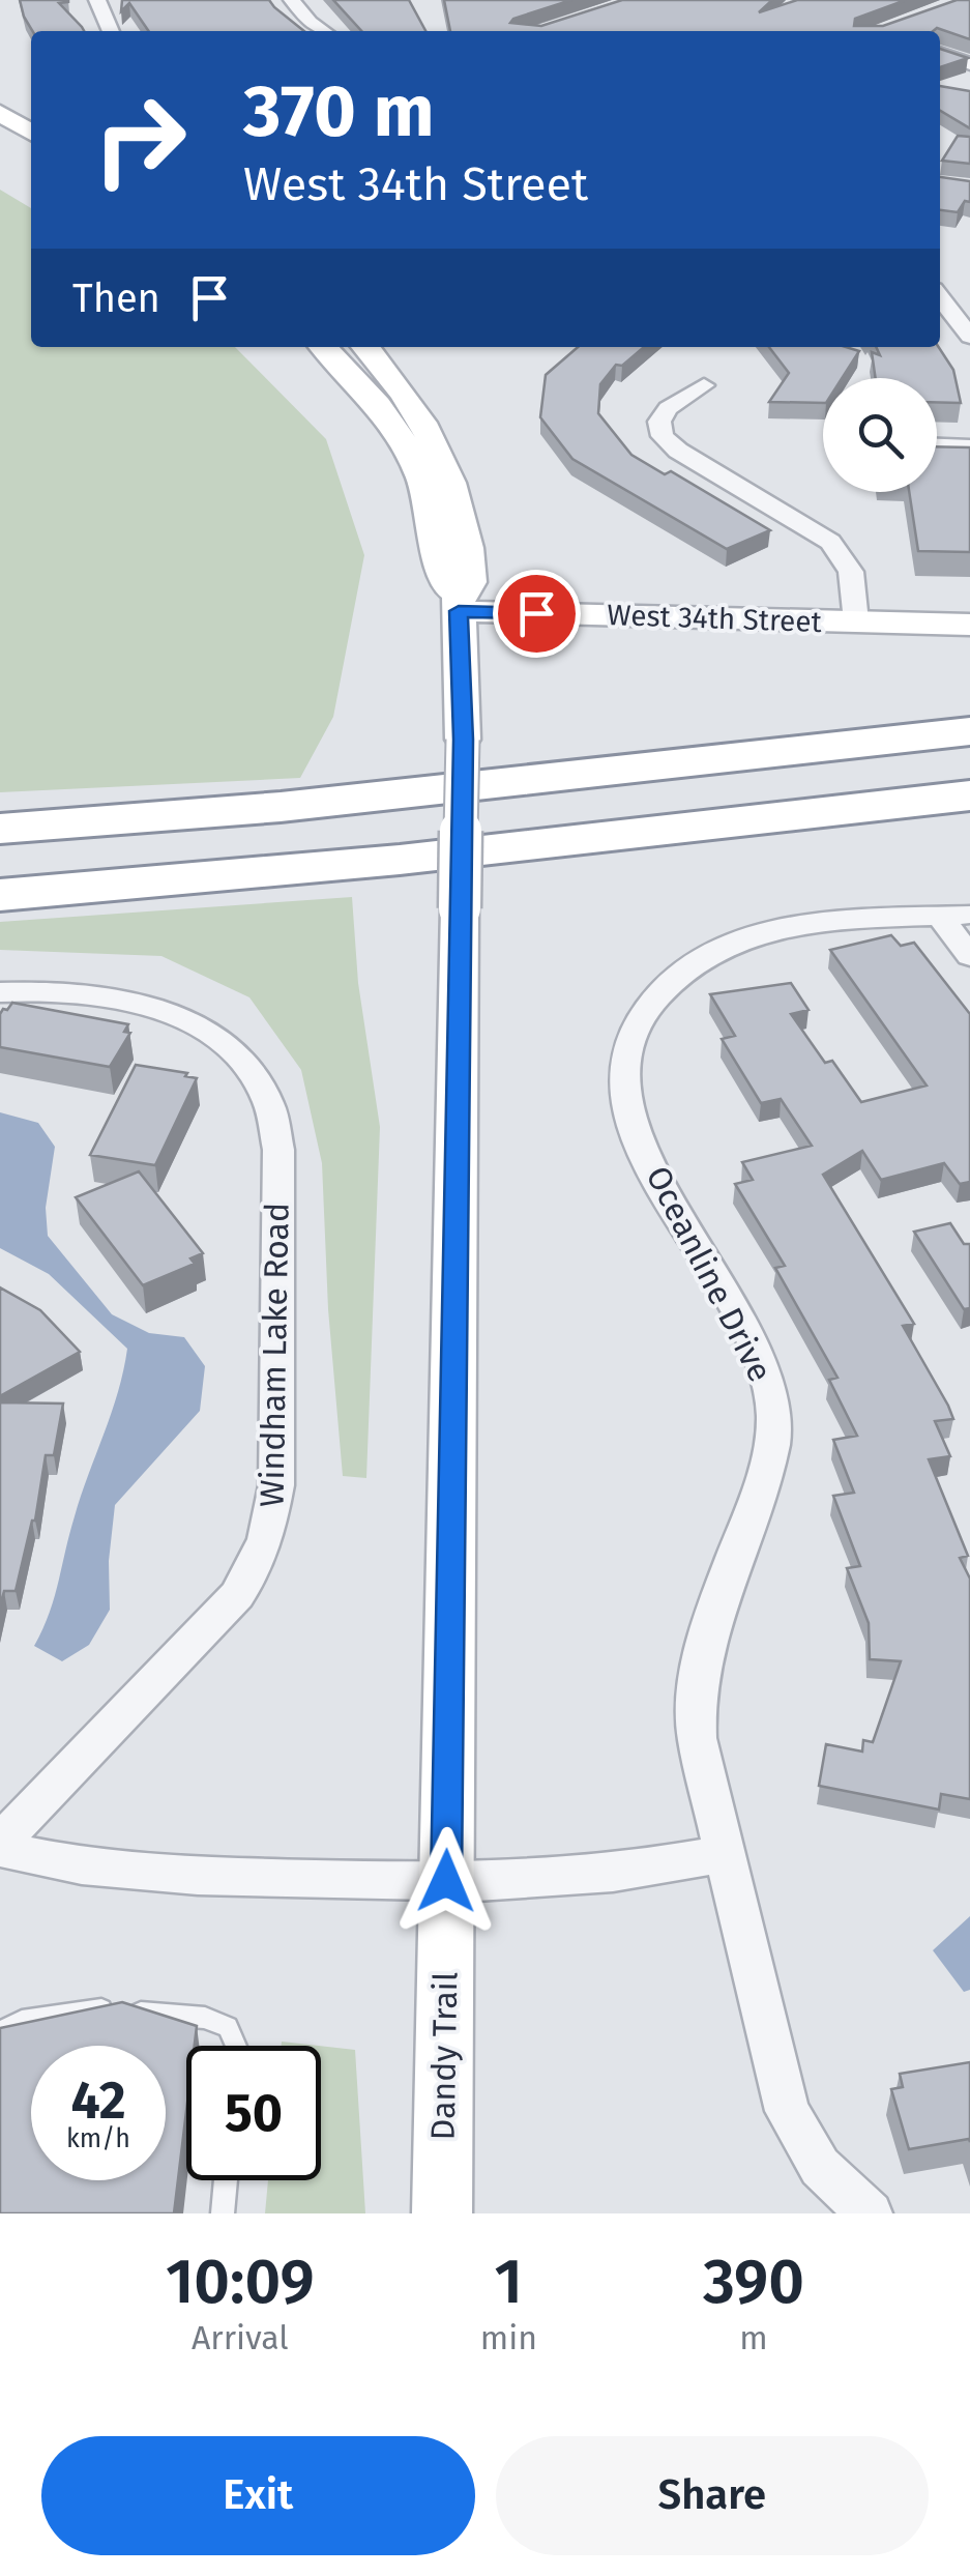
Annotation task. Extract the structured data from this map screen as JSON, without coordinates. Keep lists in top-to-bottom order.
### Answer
{
  "streets": {
    "main road": ["West 34th Street", "Dandy Trail"],
    "street": ["Oceanline Drive", "Windham Lake Road"]
  },
  "crossings": [
    ["West 34th Street", "Dandy Trail"]
  ],
  "page": {
    "turn": ["370 m", "West 34th Street"],
    "then": "Then",
    "speed": "42 km/h",
    "limit": "50",
    "eta": [
      "10:09",
      "Arrival",
      "1",
      "min",
      "390",
      "m"
    ],
    "buttons": ["Exit", "Share"]
  }
}
